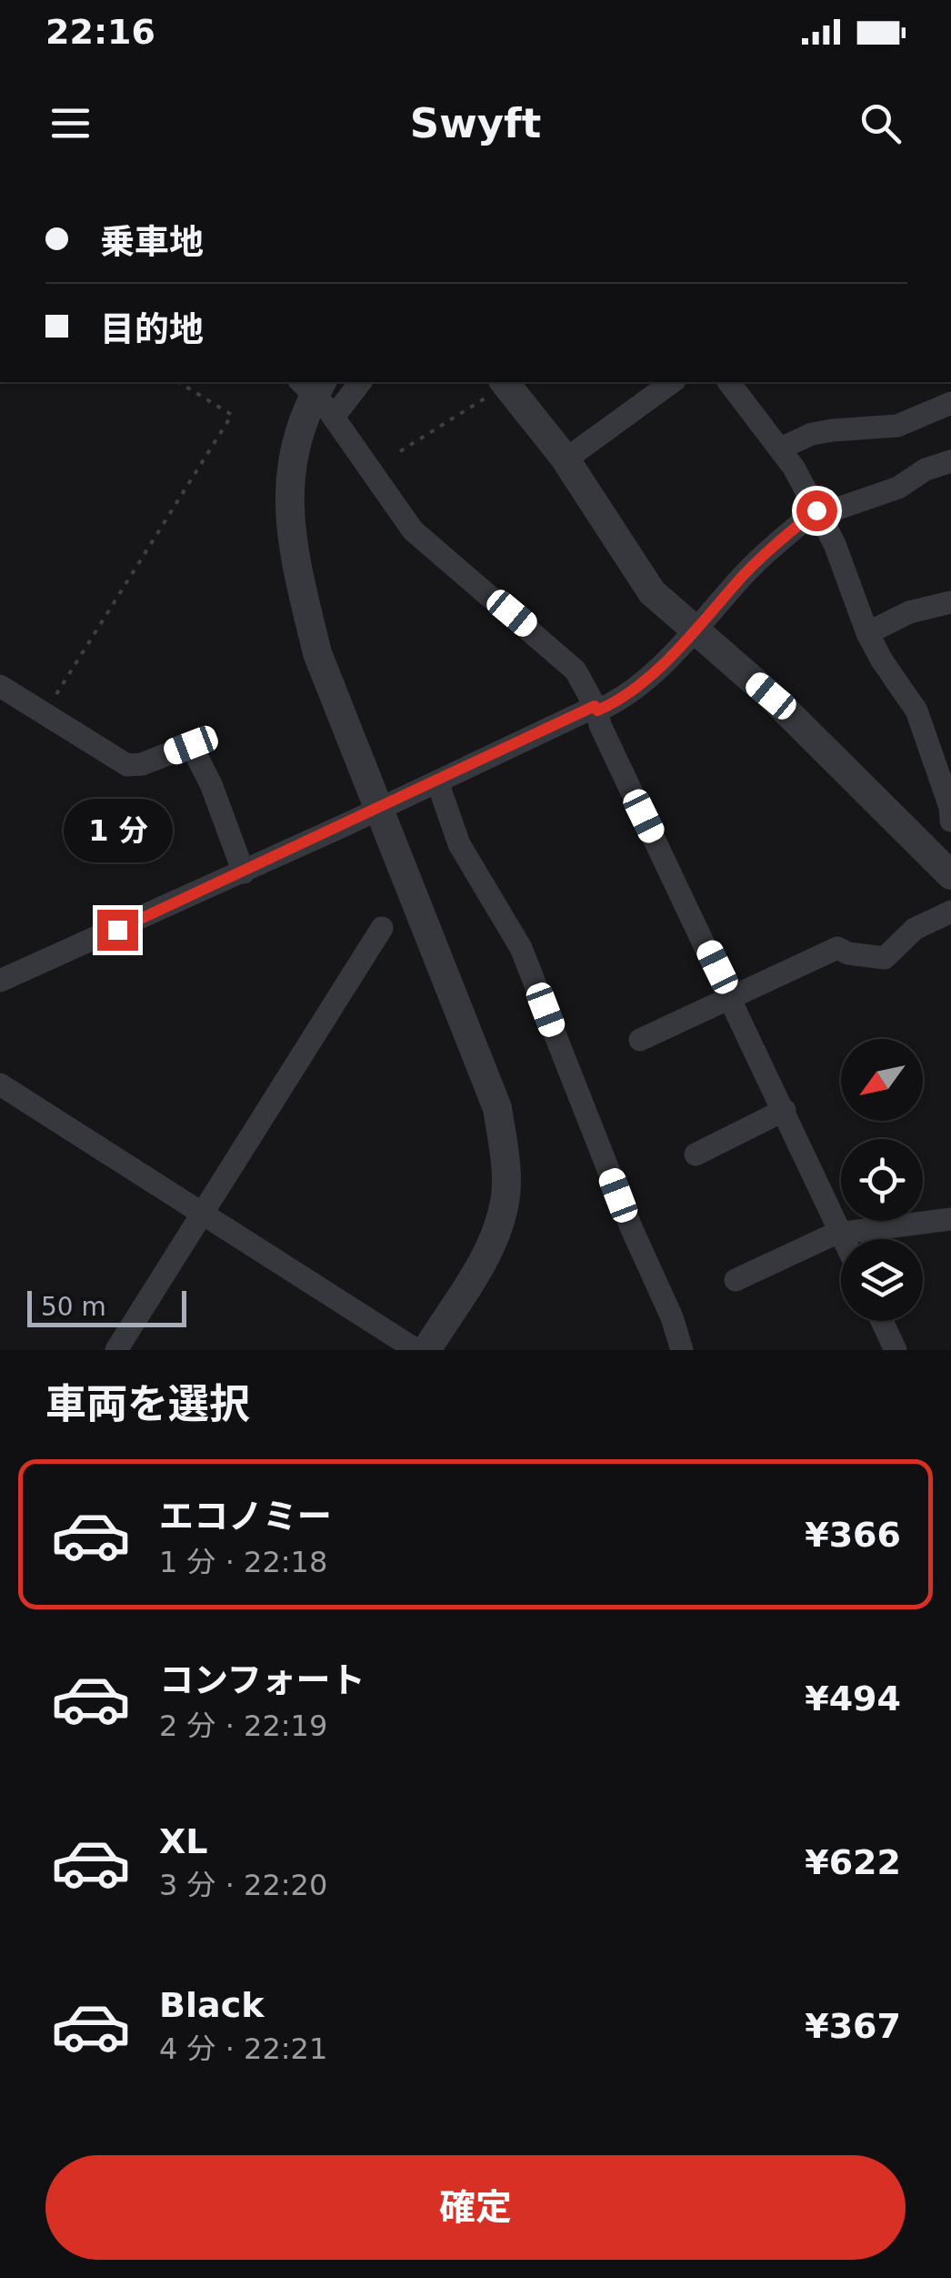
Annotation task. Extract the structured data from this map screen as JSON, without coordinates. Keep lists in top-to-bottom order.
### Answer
{
  "scale_bar": "50 m",
  "north": "bottom left",
  "page": {
    "status": "22:16",
    "header": "Swyft",
    "banner": ["乗車地", "目的地"],
    "bubble": "1 分",
    "scale": "50 m",
    "heading": "車両を選択",
    "list": [
      {
        "name": "エコノミー",
        "note": "1 分 · 22:18",
        "value": "¥366"
      },
      {
        "name": "コンフォート",
        "note": "2 分 · 22:19",
        "value": "¥494"
      },
      {
        "name": "XL",
        "note": "3 分 · 22:20",
        "value": "¥622"
      },
      {
        "name": "Black",
        "note": "4 分 · 22:21",
        "value": "¥367"
      }
    ],
    "buttons": "確定"
  }
}
